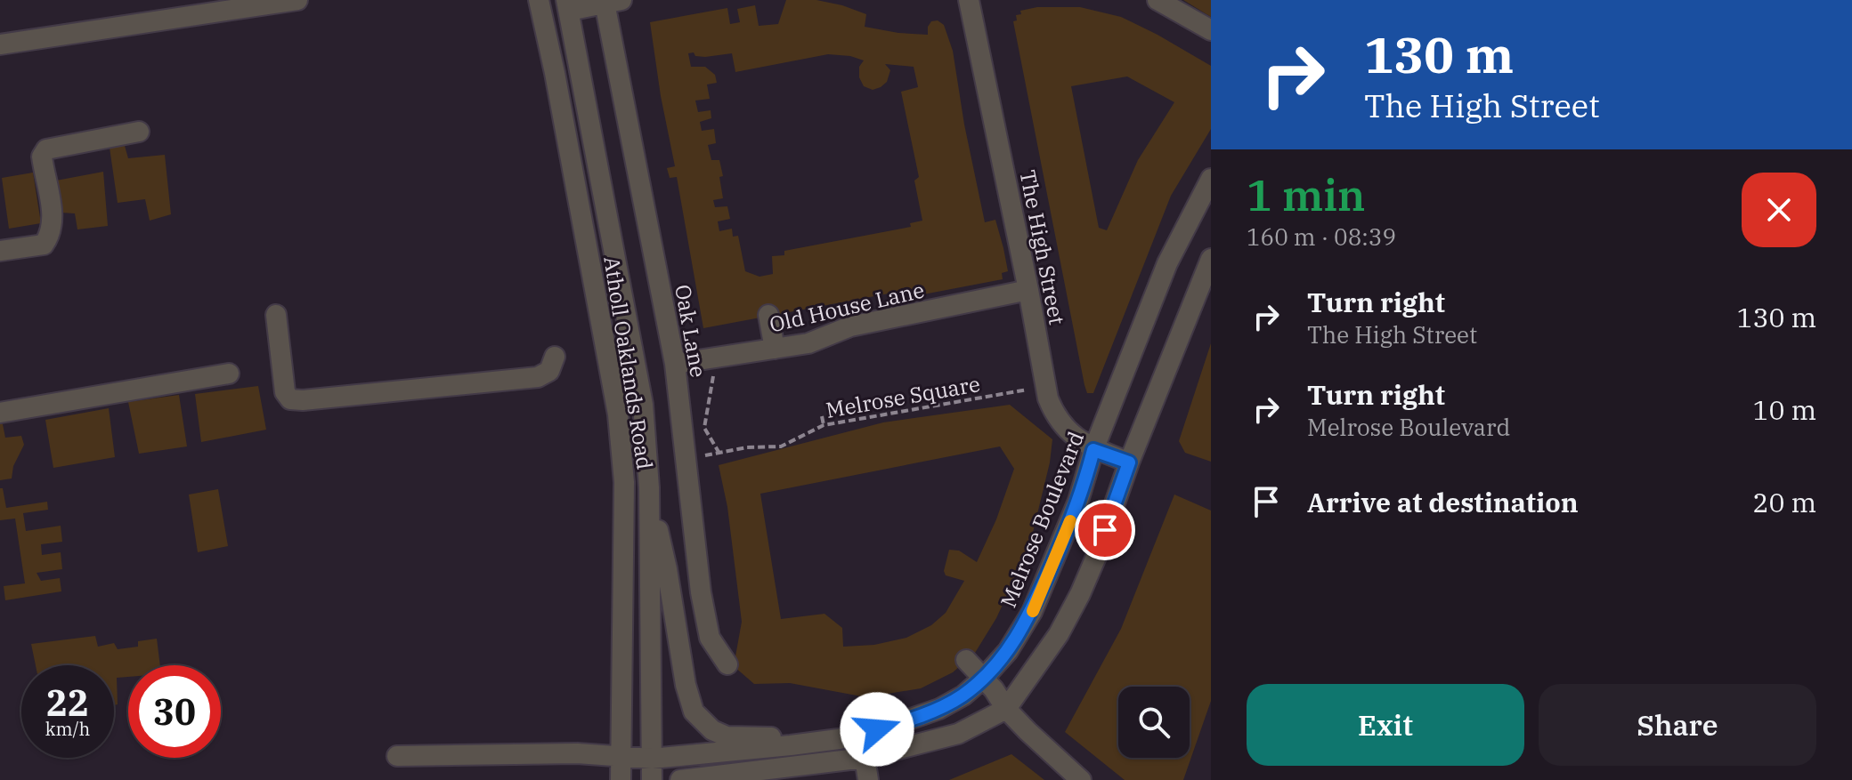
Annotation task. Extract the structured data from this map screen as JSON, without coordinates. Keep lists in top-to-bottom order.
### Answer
{
  "streets": {
    "street": [
      "The High Street",
      "Old House Lane",
      "Oak Lane",
      "Atholl Oaklands Road",
      "Melrose Boulevard"
    ],
    "path": ["Melrose Square"]
  },
  "crossings": [
    ["The High Street", "Old House Lane"],
    ["The High Street", "Melrose Square"],
    ["The High Street", "Melrose Boulevard"],
    ["Old House Lane", "Oak Lane"],
    ["Oak Lane", "Melrose Square"],
    ["Atholl Oaklands Road", "Melrose Boulevard"]
  ],
  "page": {
    "turn": ["130 m", "The High Street"],
    "heading": ["1 min", "160 m · 08:39"],
    "list": [
      {
        "name": "Turn right",
        "note": "The High Street",
        "value": "130 m"
      },
      {
        "name": "Turn right",
        "note": "Melrose Boulevard",
        "value": "10 m"
      },
      {
        "name": "Arrive at destination",
        "value": "20 m"
      }
    ],
    "speed": "22 km/h",
    "limit": "30",
    "buttons": ["Exit", "Share"]
  }
}
